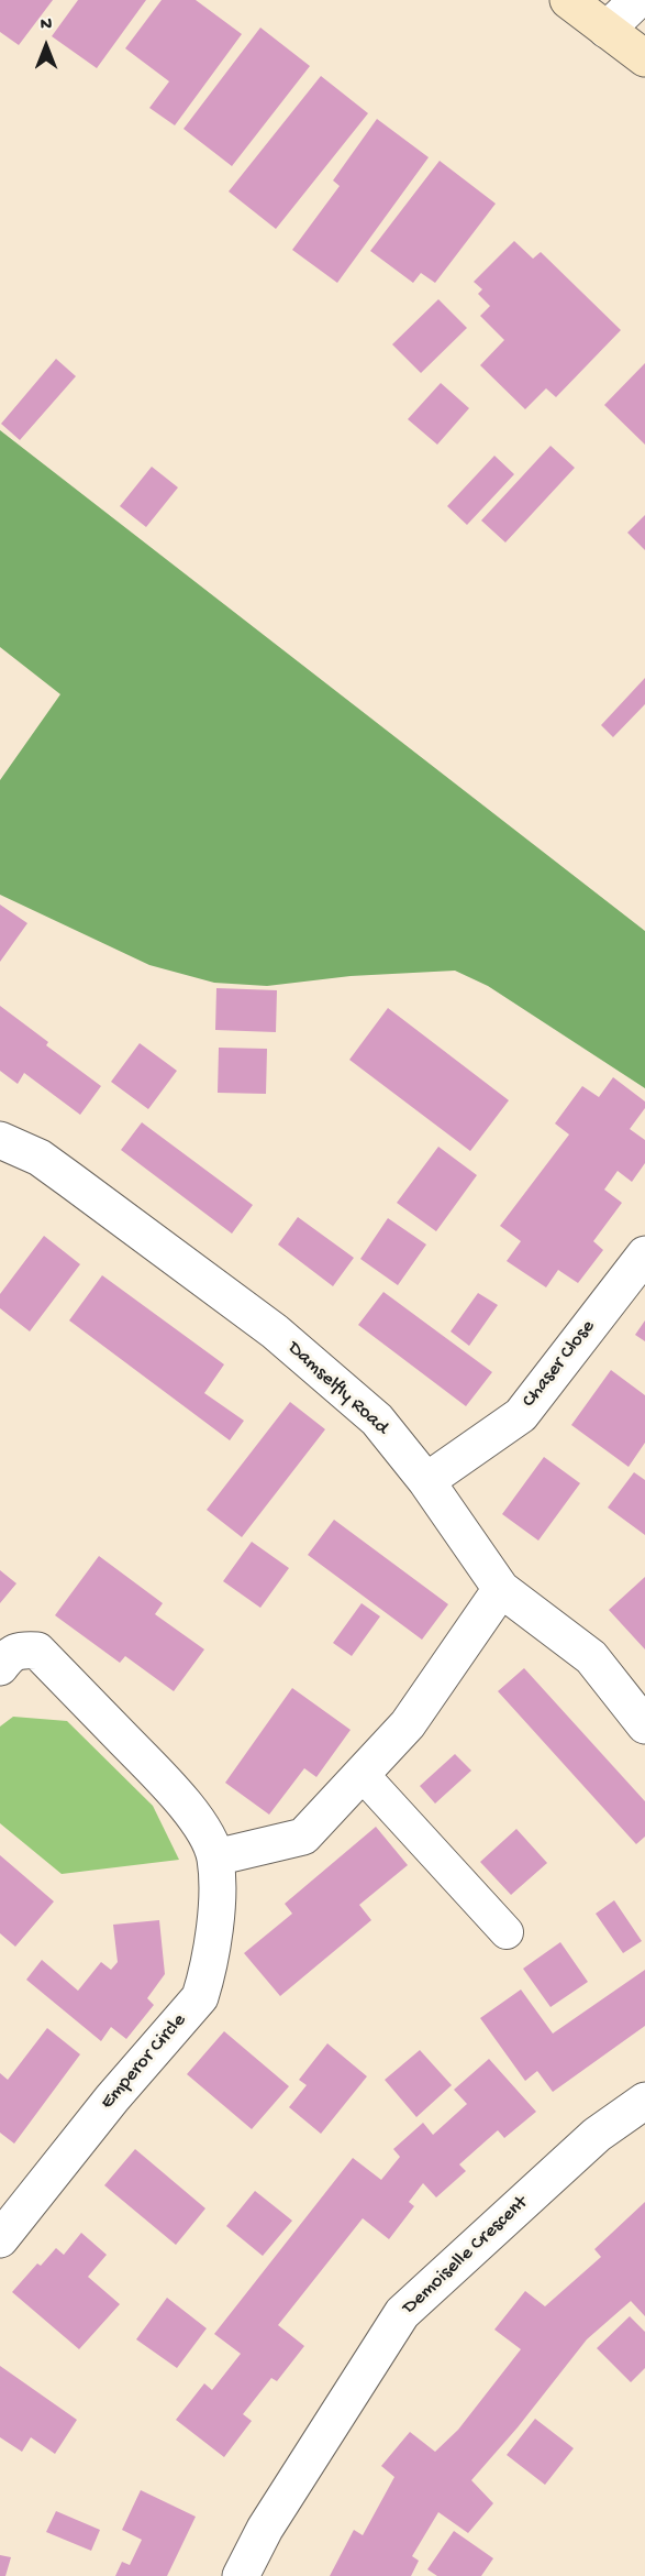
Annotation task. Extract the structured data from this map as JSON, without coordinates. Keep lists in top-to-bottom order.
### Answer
{
  "streets": {
    "street": [
      "Chaser Close",
      "Damselfly Road",
      "Emperor Circle",
      "Demoiselle Crescent"
    ]
  },
  "crossings": [
    ["Chaser Close", "Damselfly Road"]
  ],
  "north": "top"
}
